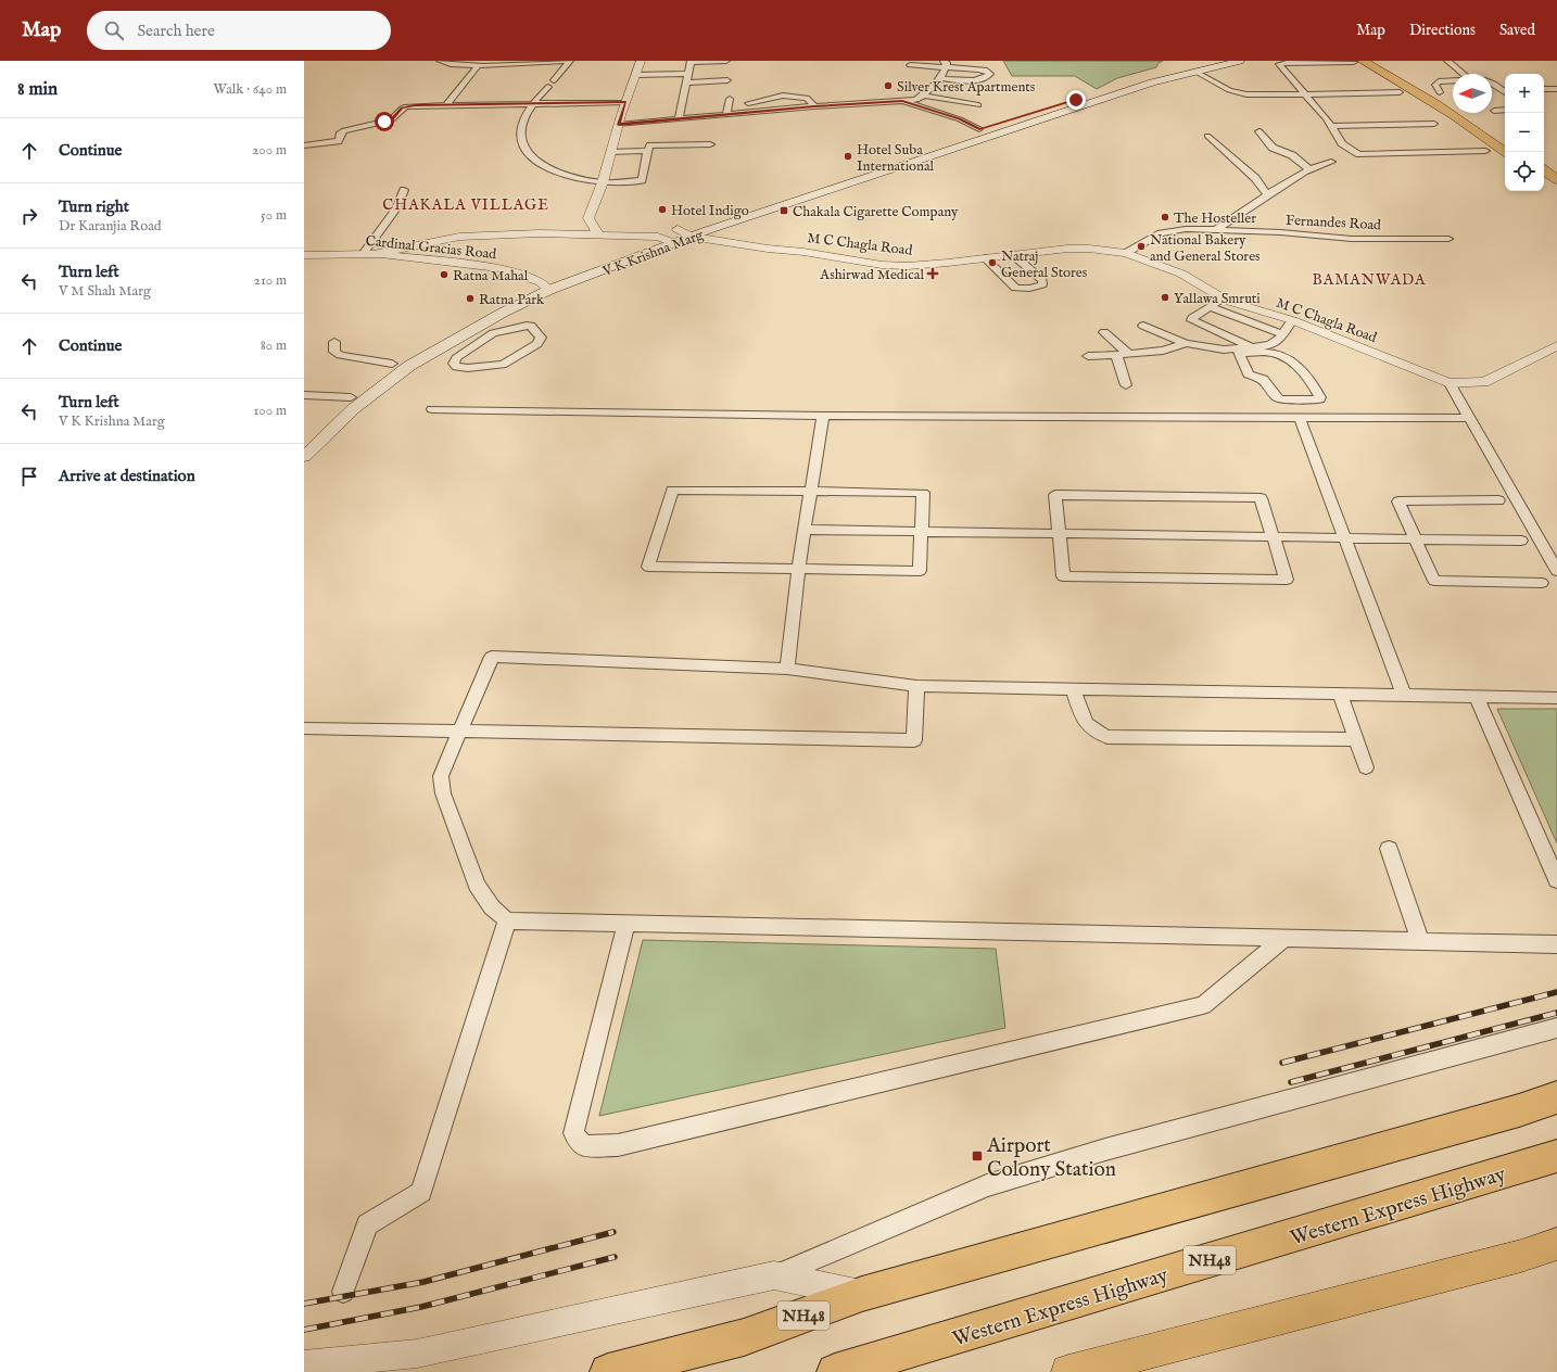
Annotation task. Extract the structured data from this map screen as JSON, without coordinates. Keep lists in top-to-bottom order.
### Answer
{
  "streets": {
    "highway": ["Western Express Highway", "NH48"],
    "main road": ["V K Krishna Marg"],
    "street": ["Fernandes Road", "M C Chagla Road", "Cardinal Gracias Road"]
  },
  "crossings": [
    ["Fernandes Road", "M C Chagla Road"],
    ["M C Chagla Road", "V K Krishna Marg"],
    ["Cardinal Gracias Road", "V K Krishna Marg"]
  ],
  "districts": ["CHAKALA VILLAGE", "BAMANWADA"],
  "places": {
    "other": [
      "Silver Krest Apartments",
      "Hotel Suba International",
      "Hotel Indigo",
      "The Hosteller",
      "National Bakery and General Stores",
      "Natraj General Stores",
      "Ratna Mahal",
      "Yallawa Smruti",
      "Ratna Park"
    ],
    "transit": ["Chakala Cigarette Company", "Airport Colony Station"],
    "health": ["Ashirwad Medical"]
  },
  "north": "left",
  "page": {
    "header": "Map",
    "search": "Search here",
    "nav": ["Map", "Directions", "Saved"],
    "heading": ["8 min", "Walk · 640 m"],
    "map_buttons": ["+", "−"],
    "list": [
      ["Continue", "200 m"],
      ["Turn right", "Dr Karanjia Road", "50 m"],
      ["Turn left", "V M Shah Marg", "210 m"],
      ["Continue", "80 m"],
      ["Turn left", "V K Krishna Marg", "100 m"],
      "Arrive at destination"
    ]
  }
}
